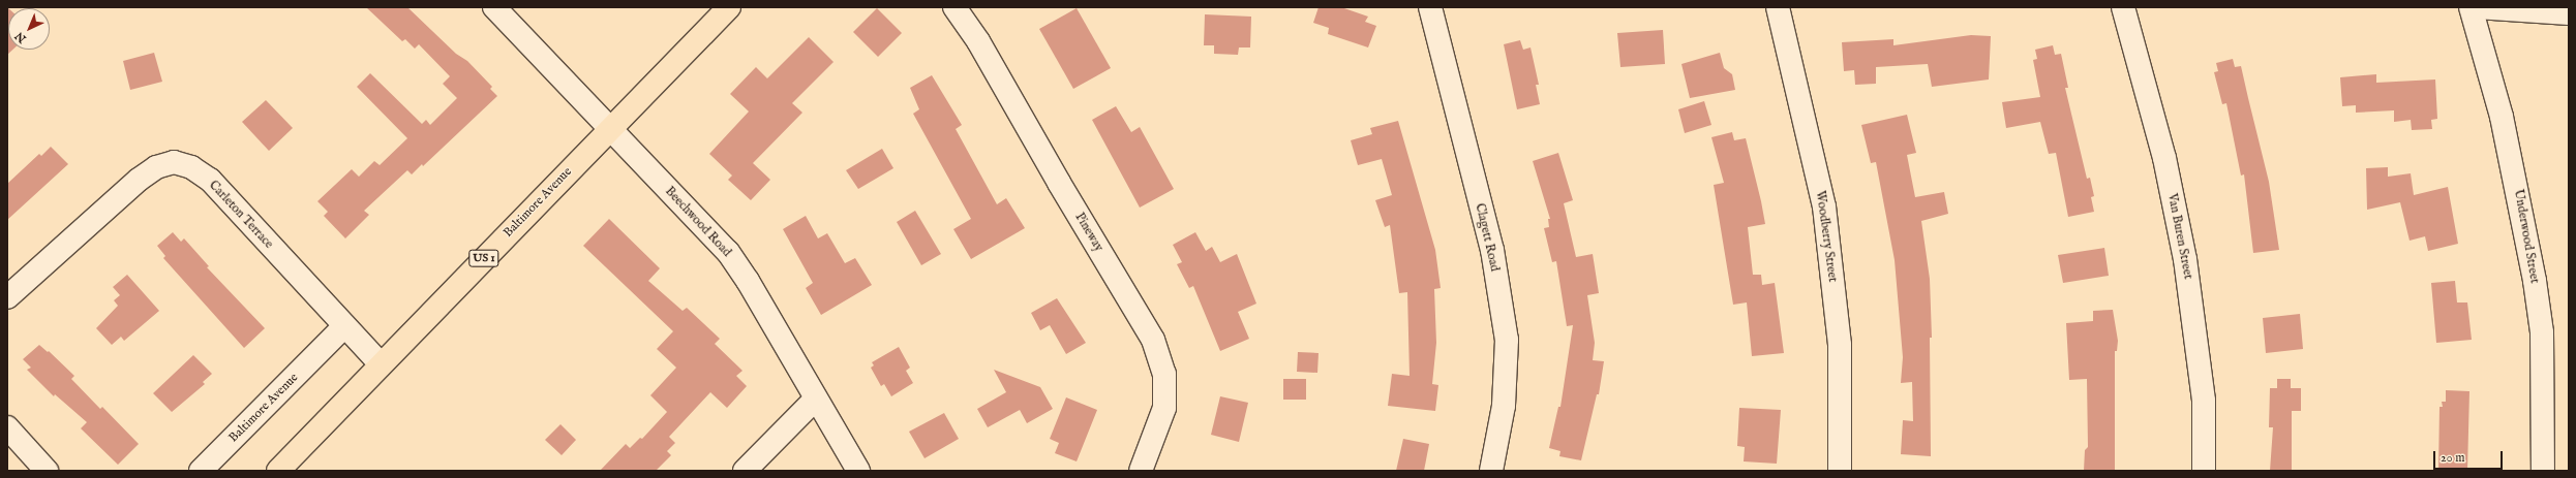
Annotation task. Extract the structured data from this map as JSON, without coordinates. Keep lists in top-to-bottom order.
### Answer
{
  "streets": {
    "main road": ["Baltimore Avenue", "US 1"],
    "street": [
      "Carleton Terrace",
      "Beechwood Road",
      "Pineway",
      "Woodberry Street",
      "Van Buren Street",
      "Underwood Street",
      "Clagett Road"
    ]
  },
  "crossings": [
    ["Baltimore Avenue", "Carleton Terrace"],
    ["Baltimore Avenue", "Beechwood Road"]
  ],
  "scale_bar": "20 m",
  "north": "bottom left"
}
